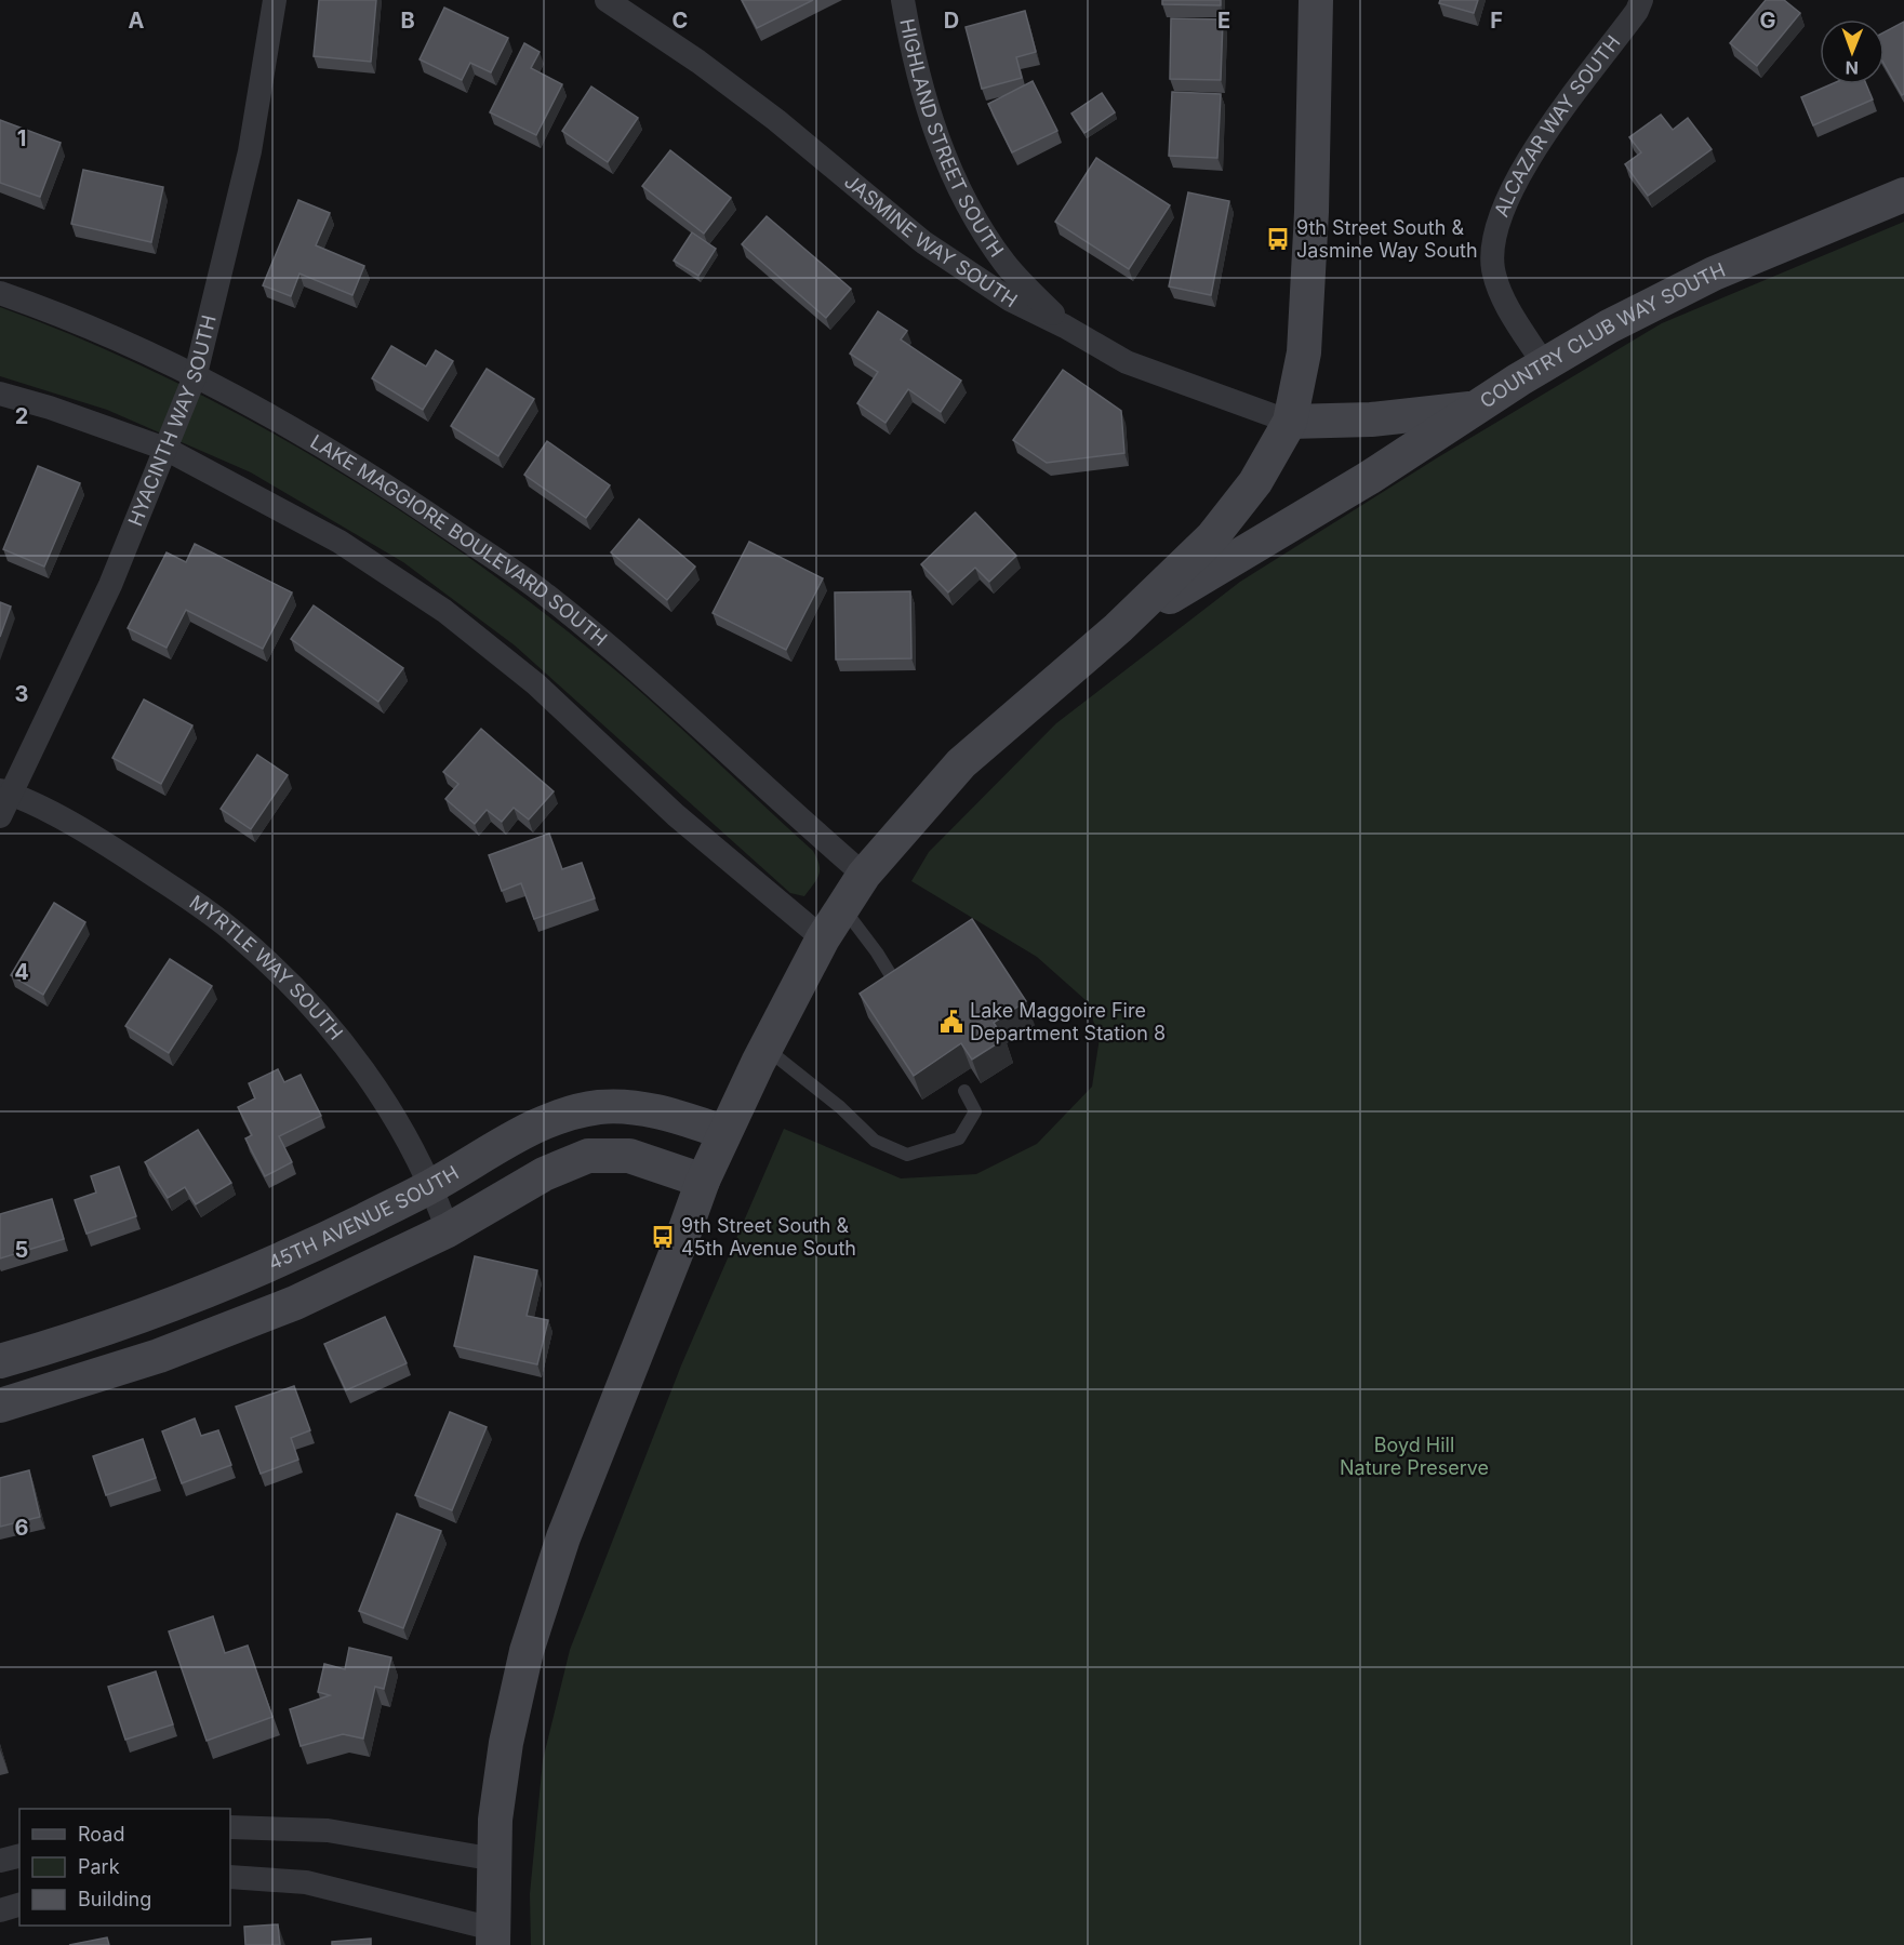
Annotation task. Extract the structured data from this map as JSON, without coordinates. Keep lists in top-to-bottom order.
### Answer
{
  "streets": {
    "main road": ["COUNTRY CLUB WAY SOUTH", "45TH AVENUE SOUTH"],
    "street": [
      "ALCAZAR WAY SOUTH",
      "HIGHLAND STREET SOUTH",
      "JASMINE WAY SOUTH",
      "HYACINTH WAY SOUTH",
      "LAKE MAGGIORE BOULEVARD SOUTH",
      "MYRTLE WAY SOUTH"
    ]
  },
  "crossings": [
    ["ALCAZAR WAY SOUTH", "COUNTRY CLUB WAY SOUTH"],
    ["HIGHLAND STREET SOUTH", "JASMINE WAY SOUTH"],
    ["JASMINE WAY SOUTH", "COUNTRY CLUB WAY SOUTH"],
    ["HYACINTH WAY SOUTH", "LAKE MAGGIORE BOULEVARD SOUTH"],
    ["HYACINTH WAY SOUTH", "MYRTLE WAY SOUTH"],
    ["MYRTLE WAY SOUTH", "45TH AVENUE SOUTH"]
  ],
  "parks": ["Boyd Hill Nature Preserve"],
  "places": {
    "bus stop": ["9th Street South & Jasmine Way South", "9th Street South & 45th Avenue South"],
    "public building": ["Lake Maggoire Fire Department Station 8"]
  },
  "legend": ["Road", "Park", "Building"],
  "north": "bottom",
  "grid": {
    "columns": [
      "A",
      "B",
      "C",
      "D",
      "E",
      "F",
      "G"
    ],
    "rows": [
      "1",
      "2",
      "3",
      "4",
      "5",
      "6"
    ]
  }
}
